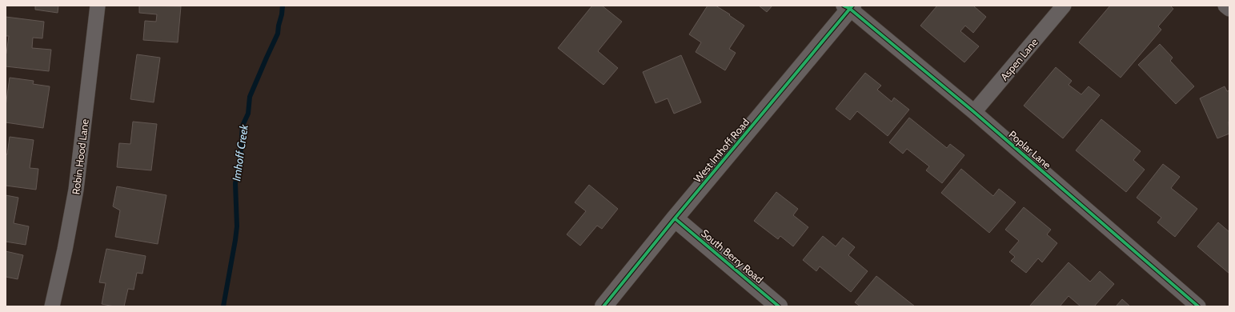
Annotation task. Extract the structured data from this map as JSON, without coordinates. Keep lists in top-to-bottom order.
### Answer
{
  "streets": {
    "street": [
      "Aspen Lane",
      "Poplar Lane",
      "West Imhoff Road",
      "Robin Hood Lane",
      "South Berry Road"
    ]
  },
  "crossings": [
    ["Aspen Lane", "Poplar Lane"],
    ["Poplar Lane", "West Imhoff Road"],
    ["West Imhoff Road", "South Berry Road"]
  ],
  "water": ["Imhoff Creek"]
}
